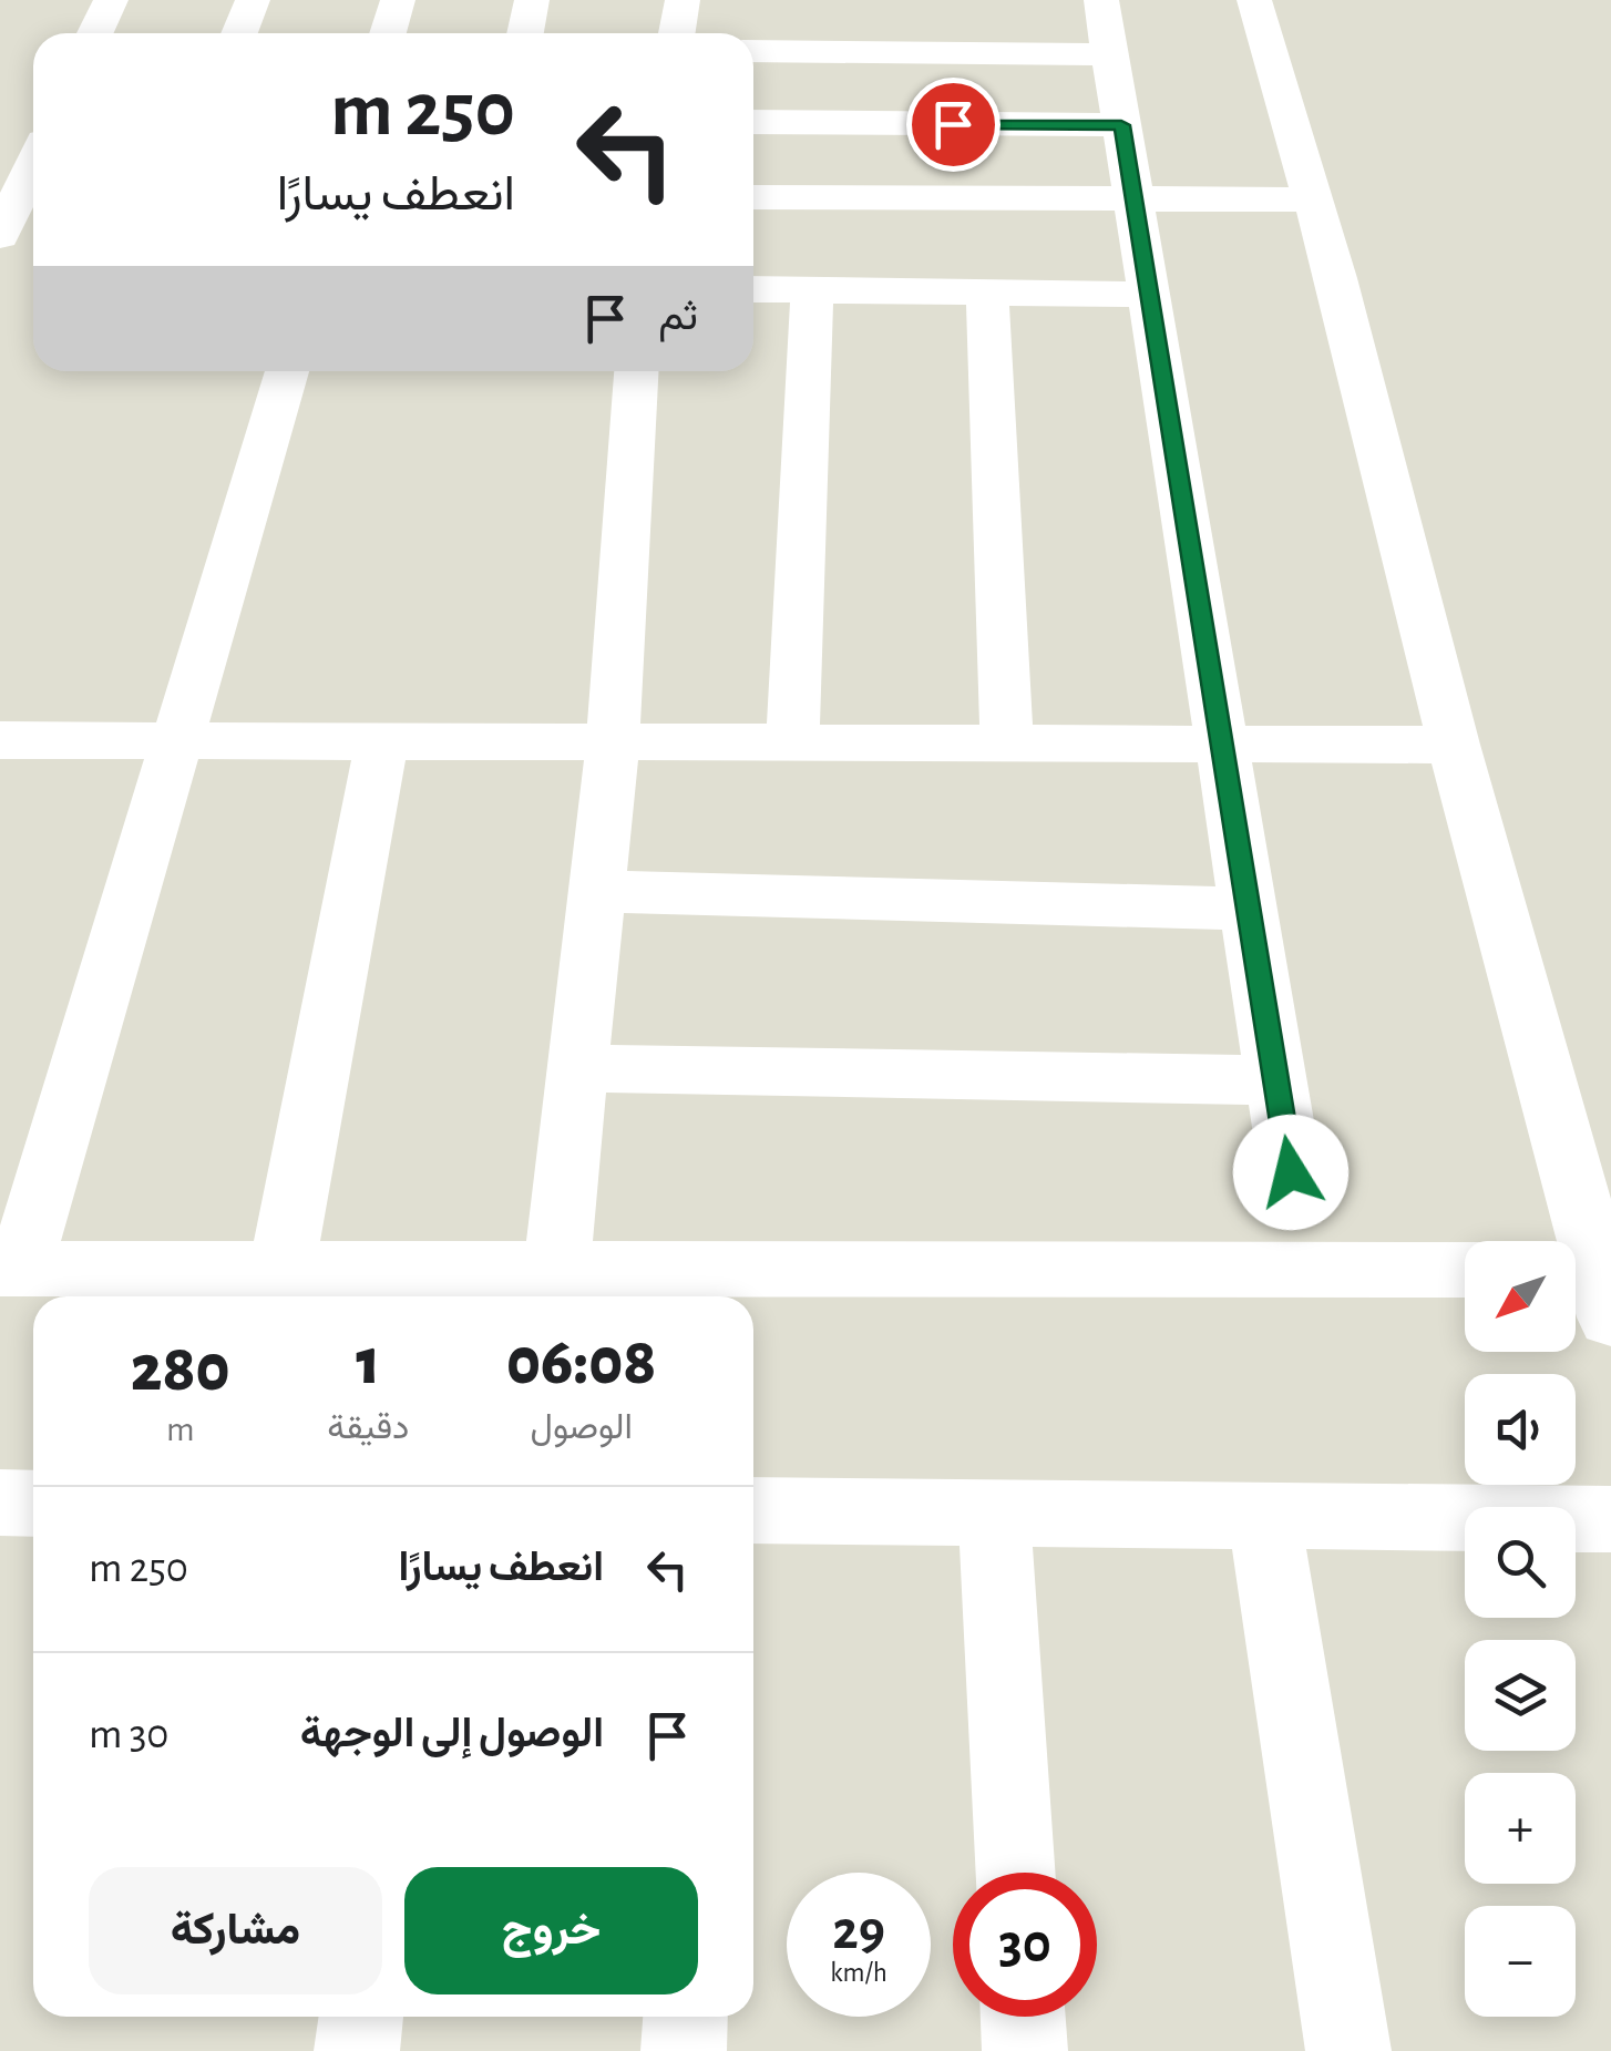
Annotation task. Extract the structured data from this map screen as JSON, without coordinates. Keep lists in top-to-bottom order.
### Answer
{
  "north": "bottom left",
  "page": {
    "turn": ["250 m", "انعطف يسارًا"],
    "then": "ثم",
    "map_buttons": ["+", "−"],
    "eta": [
      "06:08",
      "الوصول",
      "1",
      "دقيقة",
      "280",
      "m"
    ],
    "list": [
      {
        "name": "انعطف يسارًا",
        "value": "250 m"
      },
      {
        "name": "الوصول إلى الوجهة",
        "value": "30 m"
      }
    ],
    "buttons": ["خروج", "مشاركة"],
    "speed": "29 km/h",
    "limit": "30"
  }
}
